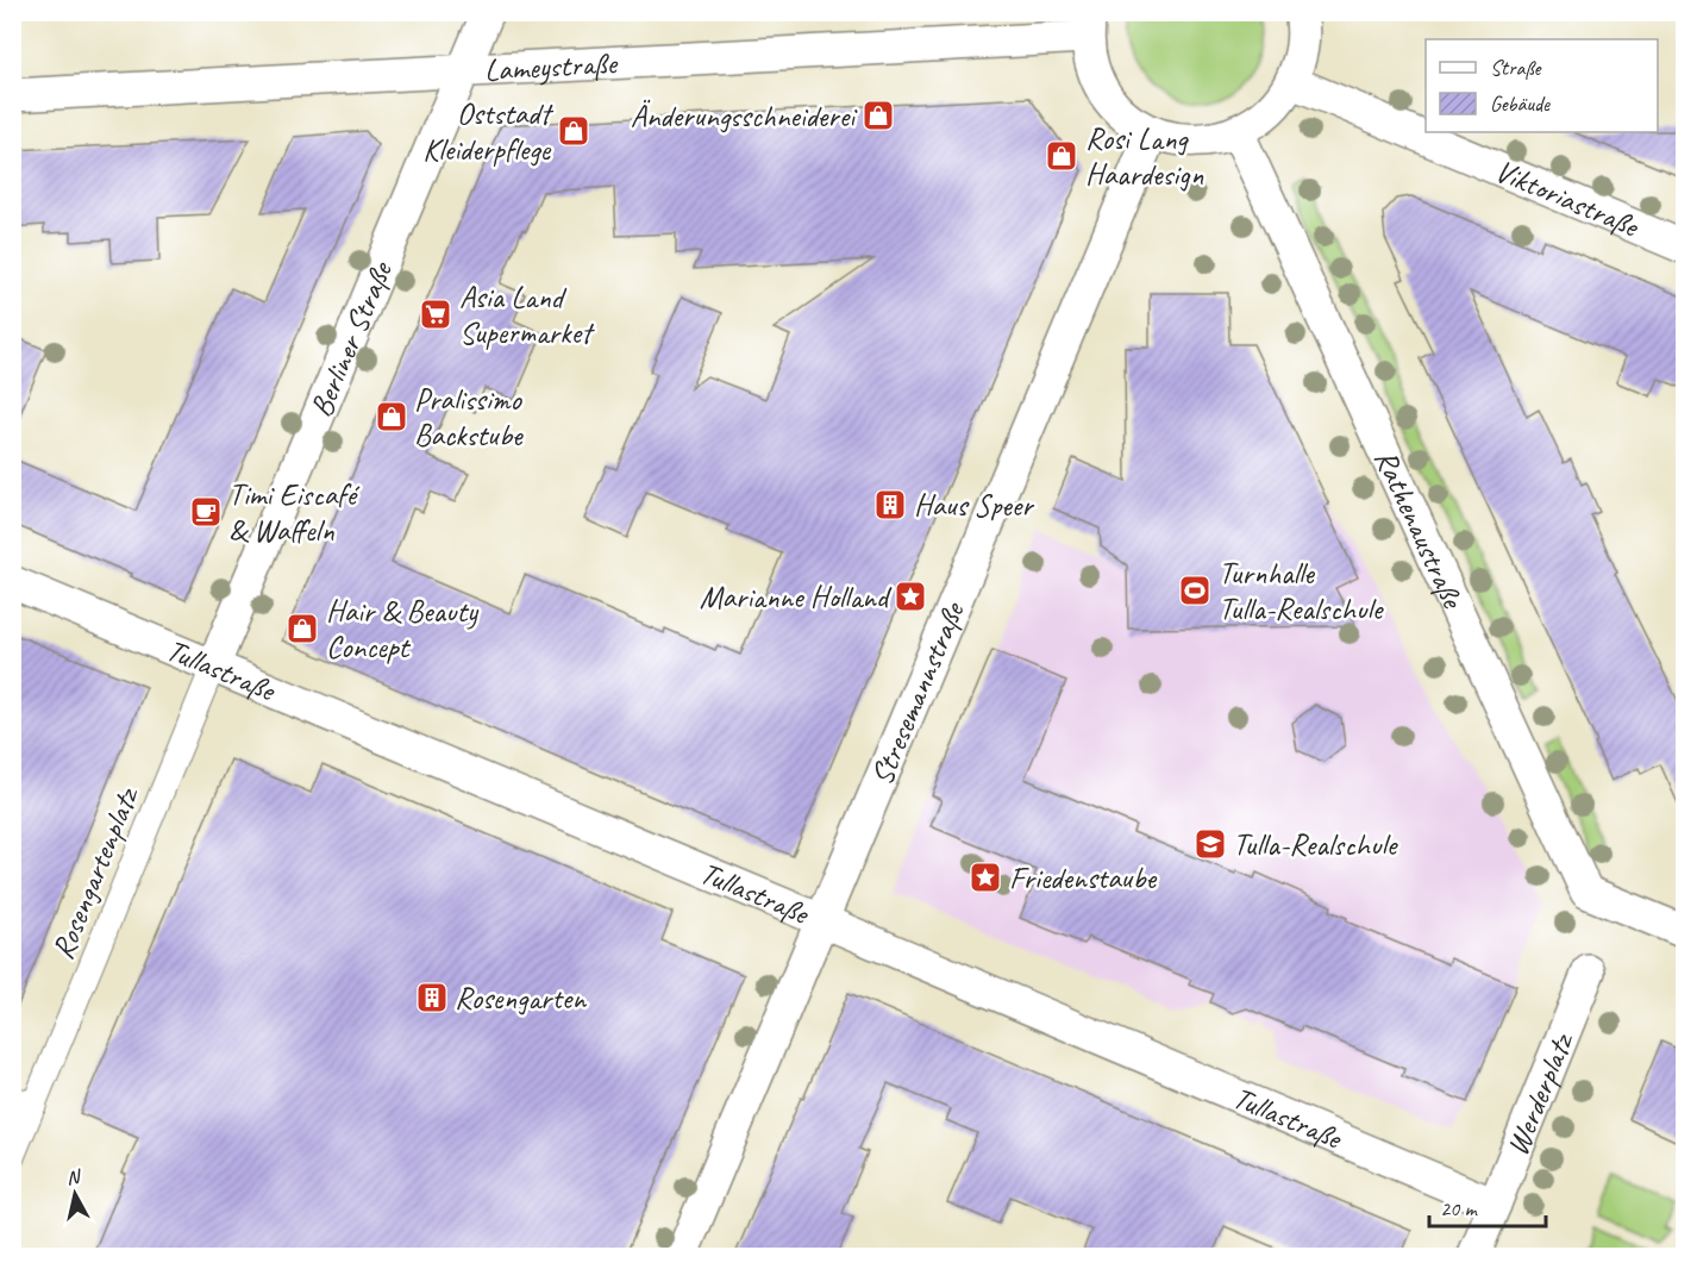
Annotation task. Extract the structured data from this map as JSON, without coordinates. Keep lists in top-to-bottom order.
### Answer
{
  "streets": {
    "street": [
      "Lameystraße",
      "Viktoriastraße",
      "Berliner Straße",
      "Rathenaustraße",
      "Tullastraße",
      "Stresemannstraße",
      "Rosengartenplatz",
      "Werderplatz"
    ]
  },
  "crossings": [
    ["Lameystraße", "Berliner Straße"],
    ["Berliner Straße", "Tullastraße"],
    ["Berliner Straße", "Rosengartenplatz"],
    ["Tullastraße", "Stresemannstraße"],
    ["Tullastraße", "Rosengartenplatz"],
    ["Tullastraße", "Werderplatz"]
  ],
  "places": {
    "shop": [
      "Änderungsschneiderei",
      "Oststadt Kleiderpflege",
      "Rosi Lang Haardesign",
      "Pralissimo Backstube",
      "Hair & Beauty Concept"
    ],
    "supermarket": ["Asia Land Supermarket"],
    "building": ["Haus Speer", "Rosengarten"],
    "cafe": ["Timi Eiscafé & Waffeln"],
    "sports": ["Turnhalle Tulla-Realschule"],
    "place": ["Marianne Holland", "Friedenstaube"],
    "school or university": ["Tulla-Realschule"]
  },
  "legend": ["Straße", "Gebäude"],
  "scale_bar": "20 m",
  "north": "top"
}
